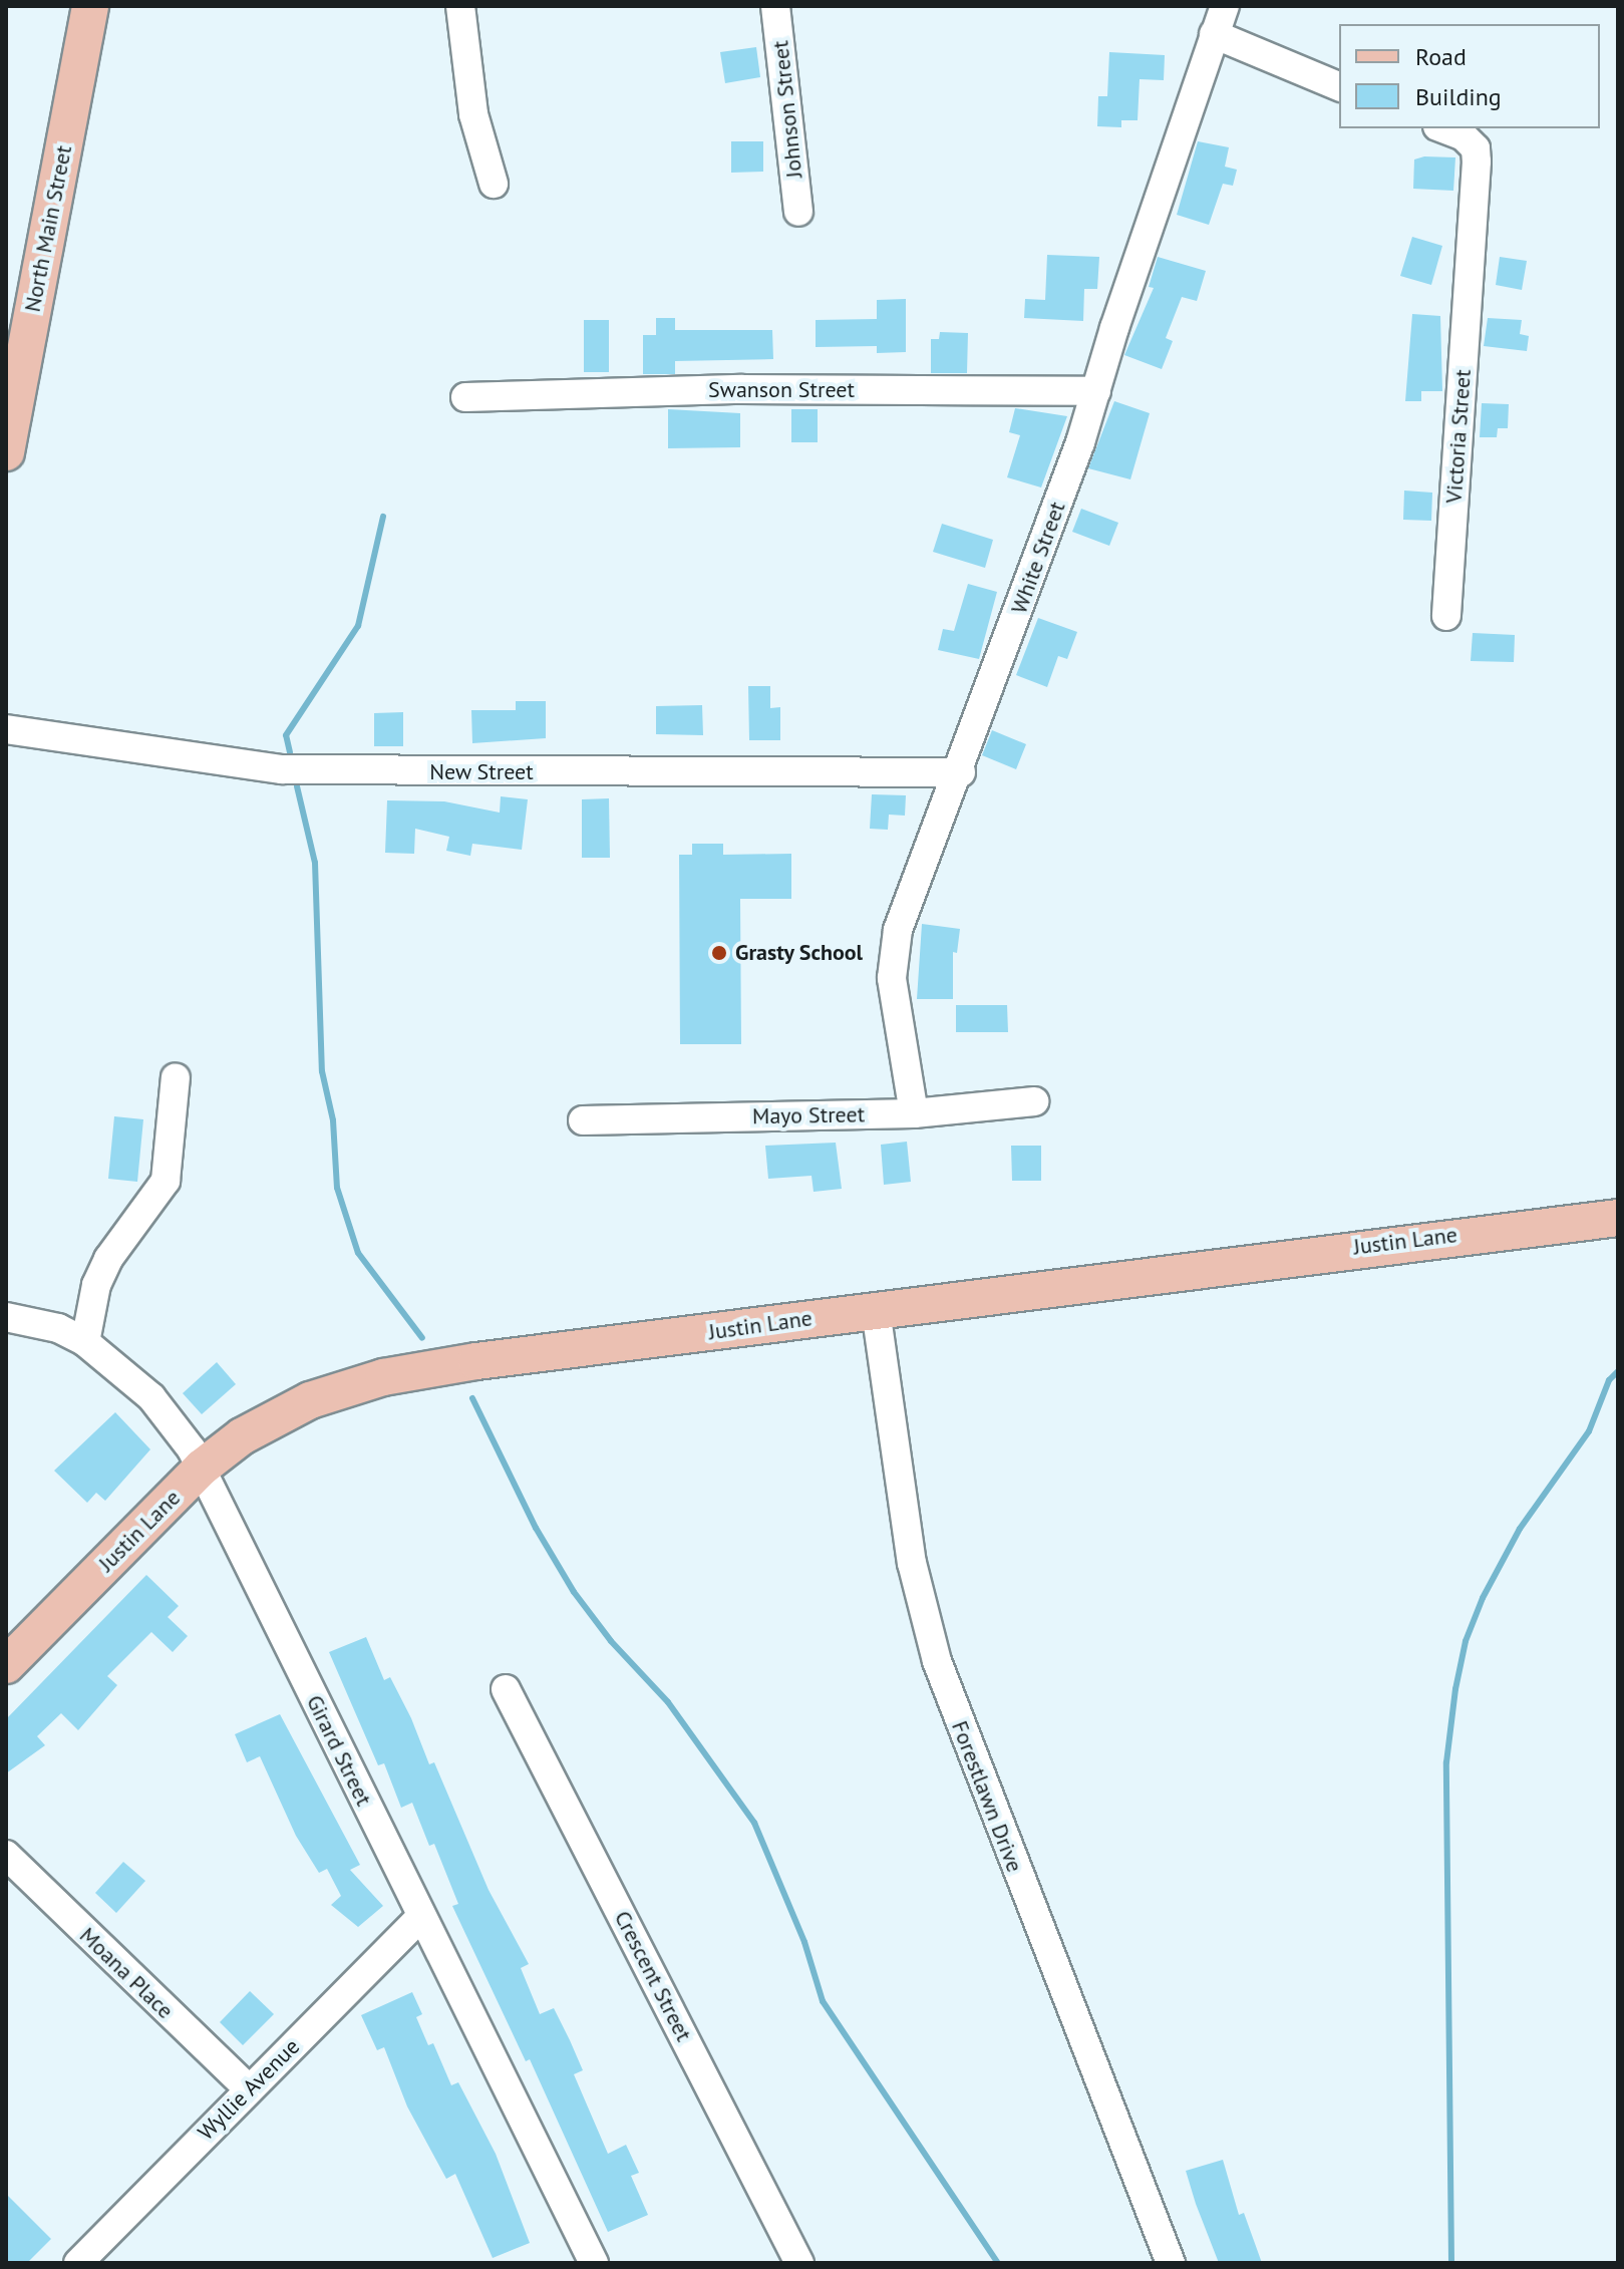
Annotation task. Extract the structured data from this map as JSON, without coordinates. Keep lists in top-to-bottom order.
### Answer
{
  "streets": {
    "main road": ["North Main Street", "Justin Lane"],
    "street": [
      "Johnson Street",
      "Swanson Street",
      "Victoria Street",
      "White Street",
      "New Street",
      "Mayo Street",
      "Girard Street",
      "Forestlawn Drive",
      "Moana Place",
      "Crescent Street",
      "Wyllie Avenue"
    ]
  },
  "crossings": [
    ["Swanson Street", "White Street"],
    ["White Street", "New Street"],
    ["White Street", "Mayo Street"],
    ["Justin Lane", "Girard Street"],
    ["Justin Lane", "Forestlawn Drive"],
    ["Girard Street", "Wyllie Avenue"],
    ["Moana Place", "Wyllie Avenue"]
  ],
  "places": ["Grasty School"],
  "legend": ["Road", "Building"]
}
